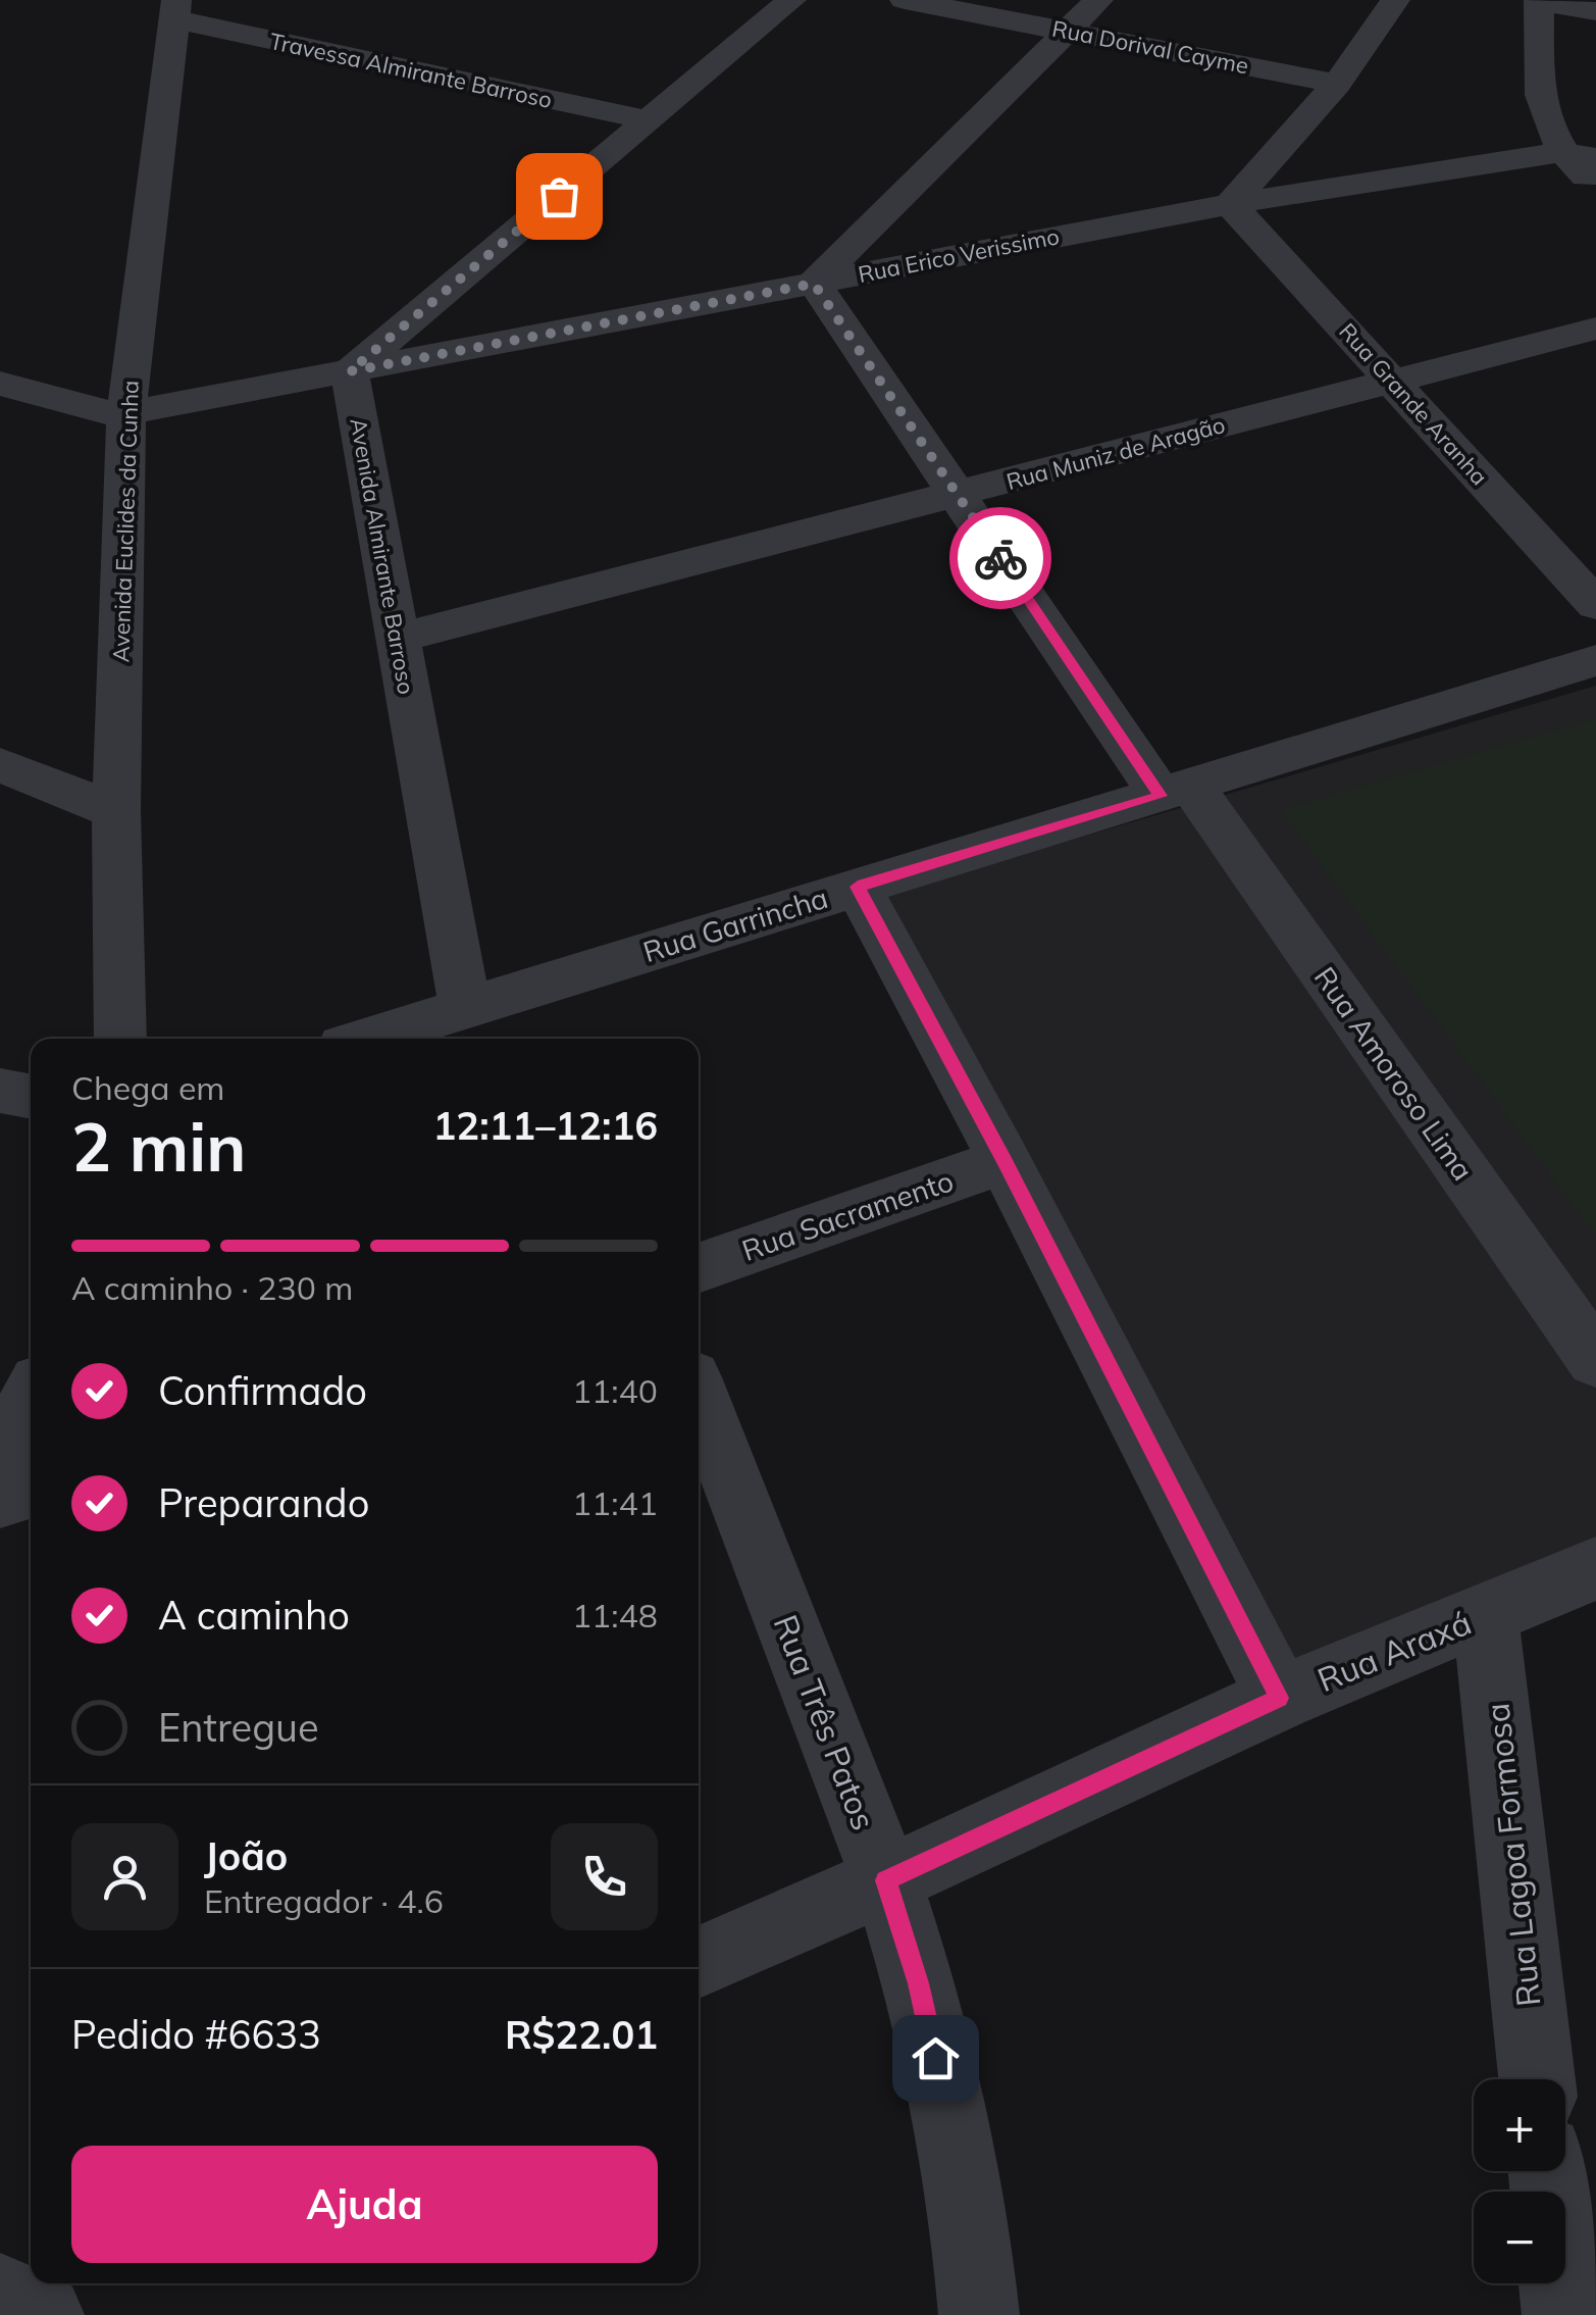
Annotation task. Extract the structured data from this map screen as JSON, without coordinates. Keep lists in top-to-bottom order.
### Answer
{
  "streets": {
    "street": [
      "Rua Dorival Cayme",
      "Travessa Almirante Barroso",
      "Rua Erico Verissimo",
      "Rua Grande Aranha",
      "Rua Muniz de Aragão",
      "Avenida Euclides da Cunha",
      "Avenida Almirante Barroso",
      "Rua Garrincha",
      "Rua Amoroso Lima",
      "Rua Sacramento",
      "Rua Araxá",
      "Rua Três Patos",
      "Rua Lagoa Formosa"
    ]
  },
  "crossings": [
    ["Travessa Almirante Barroso", "Avenida Euclides da Cunha"],
    ["Rua Erico Verissimo", "Rua Grande Aranha"],
    ["Rua Erico Verissimo", "Avenida Euclides da Cunha"],
    ["Rua Erico Verissimo", "Avenida Almirante Barroso"],
    ["Rua Erico Verissimo", "Rua Amoroso Lima"],
    ["Rua Grande Aranha", "Rua Muniz de Aragão"],
    ["Rua Muniz de Aragão", "Avenida Almirante Barroso"],
    ["Rua Muniz de Aragão", "Rua Amoroso Lima"],
    ["Avenida Almirante Barroso", "Rua Garrincha"],
    ["Rua Garrincha", "Rua Amoroso Lima"],
    ["Rua Araxá", "Rua Três Patos"],
    ["Rua Araxá", "Rua Lagoa Formosa"]
  ],
  "page": {
    "heading": ["2 min", "Chega em", "12:11–12:16"],
    "panel": [
      "João",
      "Entregador · 4.6",
      "Pedido #6633",
      "R$22.01"
    ],
    "bar": "A caminho · 230 m",
    "list": [
      ["Confirmado", "11:40"],
      ["Preparando", "11:41"],
      ["A caminho", "11:48"],
      "Entregue"
    ],
    "map_buttons": ["+", "−"],
    "buttons": "Ajuda"
  }
}
